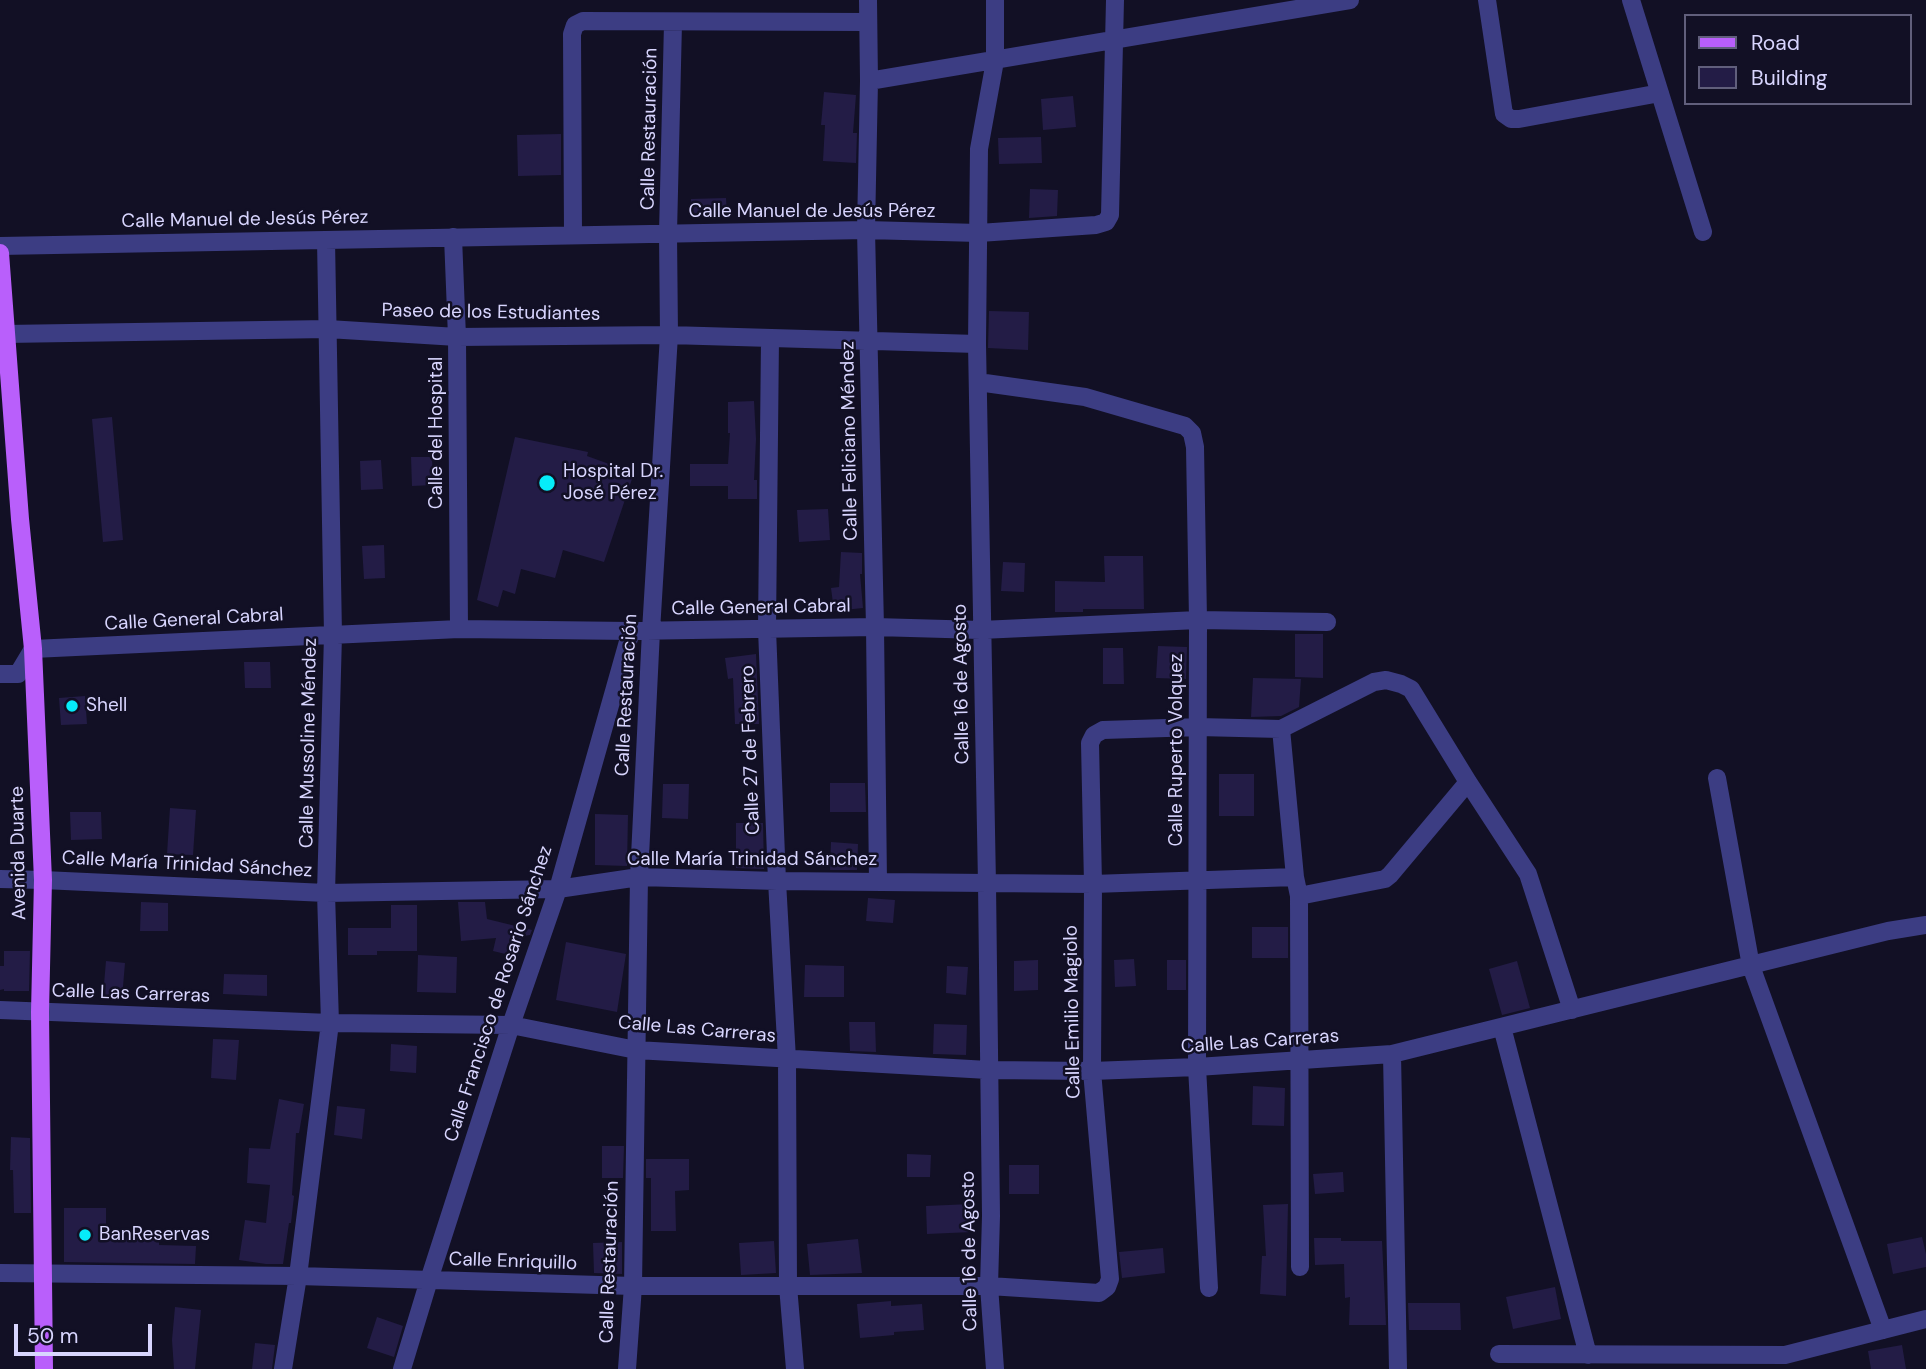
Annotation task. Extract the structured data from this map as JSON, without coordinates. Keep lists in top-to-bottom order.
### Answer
{
  "streets": {
    "main road": ["Avenida Duarte"],
    "street": [
      "Calle Restauración",
      "Calle Manuel de Jesús Pérez",
      "Paseo de los Estudiantes",
      "Calle del Hospital",
      "Calle Feliciano Méndez",
      "Calle General Cabral",
      "Calle 16 de Agosto",
      "Calle Mussoline Méndez",
      "Calle 27 de Febrero",
      "Calle Ruperto Volquez",
      "Calle María Trinidad Sánchez",
      "Calle Las Carreras",
      "Calle Francisco de Rosario Sánchez",
      "Calle Emilio Magiolo",
      "Calle Enriquillo"
    ]
  },
  "crossings": [
    ["Calle Restauración", "Calle Manuel de Jesús Pérez"],
    ["Calle Restauración", "Paseo de los Estudiantes"],
    ["Calle Restauración", "Calle General Cabral"],
    ["Calle Restauración", "Calle María Trinidad Sánchez"],
    ["Calle Restauración", "Calle Las Carreras"],
    ["Calle Restauración", "Calle Enriquillo"],
    ["Calle Manuel de Jesús Pérez", "Calle del Hospital"],
    ["Calle Manuel de Jesús Pérez", "Calle Feliciano Méndez"],
    ["Calle Manuel de Jesús Pérez", "Calle 16 de Agosto"],
    ["Calle Manuel de Jesús Pérez", "Calle Mussoline Méndez"],
    ["Paseo de los Estudiantes", "Calle del Hospital"],
    ["Paseo de los Estudiantes", "Calle Feliciano Méndez"],
    ["Paseo de los Estudiantes", "Calle 16 de Agosto"],
    ["Paseo de los Estudiantes", "Calle Mussoline Méndez"],
    ["Paseo de los Estudiantes", "Calle 27 de Febrero"],
    ["Paseo de los Estudiantes", "Avenida Duarte"],
    ["Calle del Hospital", "Calle General Cabral"],
    ["Calle Feliciano Méndez", "Calle General Cabral"],
    ["Calle Feliciano Méndez", "Calle María Trinidad Sánchez"],
    ["Calle General Cabral", "Calle 16 de Agosto"],
    ["Calle General Cabral", "Calle Mussoline Méndez"],
    ["Calle General Cabral", "Calle 27 de Febrero"],
    ["Calle General Cabral", "Calle Ruperto Volquez"],
    ["Calle General Cabral", "Avenida Duarte"],
    ["Calle General Cabral", "Calle Francisco de Rosario Sánchez"],
    ["Calle 16 de Agosto", "Calle Ruperto Volquez"],
    ["Calle 16 de Agosto", "Calle María Trinidad Sánchez"],
    ["Calle 16 de Agosto", "Calle Las Carreras"],
    ["Calle 16 de Agosto", "Calle Enriquillo"],
    ["Calle Mussoline Méndez", "Calle María Trinidad Sánchez"],
    ["Calle Mussoline Méndez", "Calle Las Carreras"],
    ["Calle Mussoline Méndez", "Calle Enriquillo"],
    ["Calle 27 de Febrero", "Calle María Trinidad Sánchez"],
    ["Calle 27 de Febrero", "Calle Las Carreras"],
    ["Calle 27 de Febrero", "Calle Enriquillo"],
    ["Calle Ruperto Volquez", "Calle María Trinidad Sánchez"],
    ["Calle Ruperto Volquez", "Calle Las Carreras"],
    ["Calle Ruperto Volquez", "Calle Emilio Magiolo"],
    ["Avenida Duarte", "Calle María Trinidad Sánchez"],
    ["Avenida Duarte", "Calle Las Carreras"],
    ["Avenida Duarte", "Calle Enriquillo"],
    ["Calle María Trinidad Sánchez", "Calle Francisco de Rosario Sánchez"],
    ["Calle María Trinidad Sánchez", "Calle Emilio Magiolo"],
    ["Calle Las Carreras", "Calle Francisco de Rosario Sánchez"],
    ["Calle Las Carreras", "Calle Emilio Magiolo"],
    ["Calle Francisco de Rosario Sánchez", "Calle Enriquillo"],
    ["Calle Emilio Magiolo", "Calle Enriquillo"]
  ],
  "places": ["Hospital Dr. José Pérez", "Shell", "BanReservas"],
  "legend": ["Road", "Building"],
  "scale_bar": "50 m"
}
